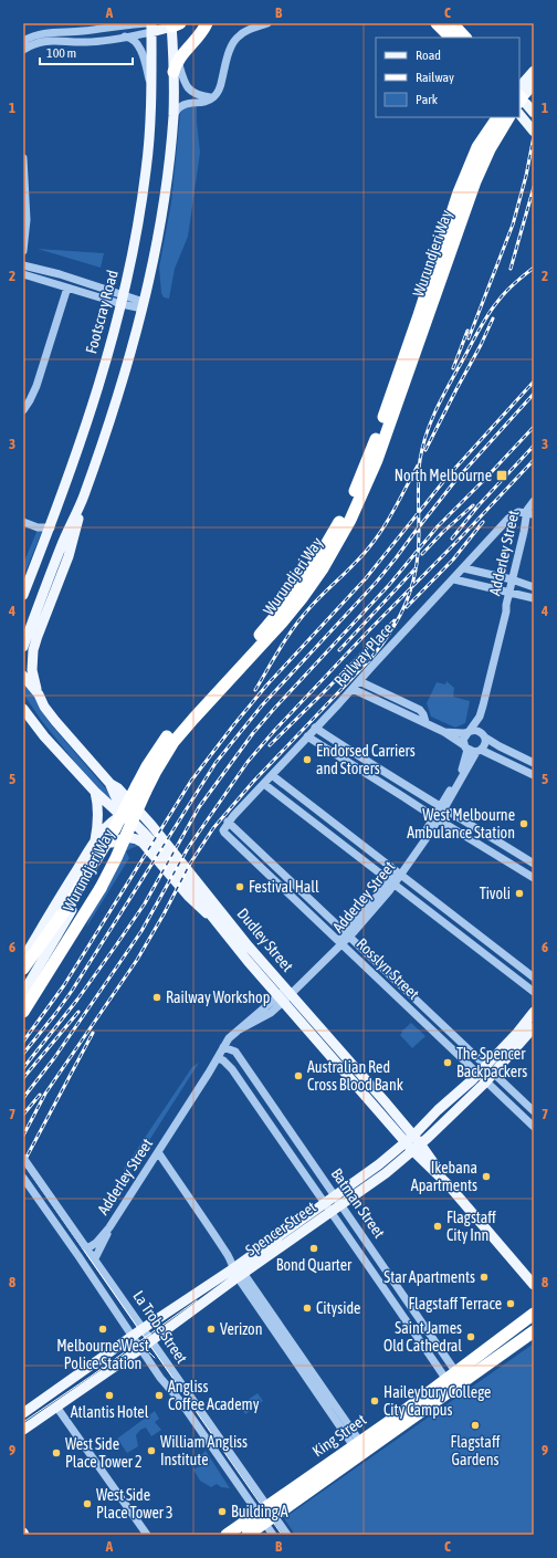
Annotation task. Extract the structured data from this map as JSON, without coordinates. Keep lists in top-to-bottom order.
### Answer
{
  "streets": {
    "highway": ["Wurundjeri Way", "King Street"],
    "main road": ["Footscray Road", "Dudley Street", "Spencer Street"],
    "street": [
      "Adderley Street",
      "Railway Place",
      "Rosslyn Street",
      "Batman Street",
      "La Trobe Street"
    ]
  },
  "crossings": [
    ["Wurundjeri Way", "Dudley Street"],
    ["Adderley Street", "Railway Place"],
    ["Adderley Street", "Dudley Street"],
    ["Adderley Street", "Rosslyn Street"],
    ["Adderley Street", "Batman Street"],
    ["Adderley Street", "La Trobe Street"],
    ["Railway Place", "Rosslyn Street"],
    ["Dudley Street", "Spencer Street"],
    ["Rosslyn Street", "Spencer Street"],
    ["Batman Street", "Spencer Street"],
    ["Batman Street", "King Street"],
    ["Spencer Street", "La Trobe Street"],
    ["La Trobe Street", "King Street"]
  ],
  "places": {
    "transit": ["North Melbourne"],
    "other": [
      "Endorsed Carriers and Storers",
      "West Melbourne Ambulance Station",
      "Festival Hall",
      "Tivoli",
      "Railway Workshop",
      "The Spencer Backpackers",
      "Australian Red Cross Blood Bank",
      "Ikebana Apartments",
      "Flagstaff City Inn",
      "Bond Quarter",
      "Star Apartments",
      "Flagstaff Terrace",
      "Cityside",
      "Melbourne West Police Station",
      "Verizon",
      "Saint James Old Cathedral",
      "Atlantis Hotel",
      "Angliss Coffee Academy",
      "Haileybury College City Campus",
      "Flagstaff Gardens",
      "William Angliss Institute",
      "West Side Place Tower 2",
      "West Side Place Tower 3",
      "Building A"
    ]
  },
  "legend": ["Road", "Railway", "Park"],
  "scale_bar": "100 m",
  "grid": {
    "columns": ["A", "B", "C"],
    "rows": [
      "1",
      "2",
      "3",
      "4",
      "5",
      "6",
      "7",
      "8",
      "9"
    ]
  }
}
